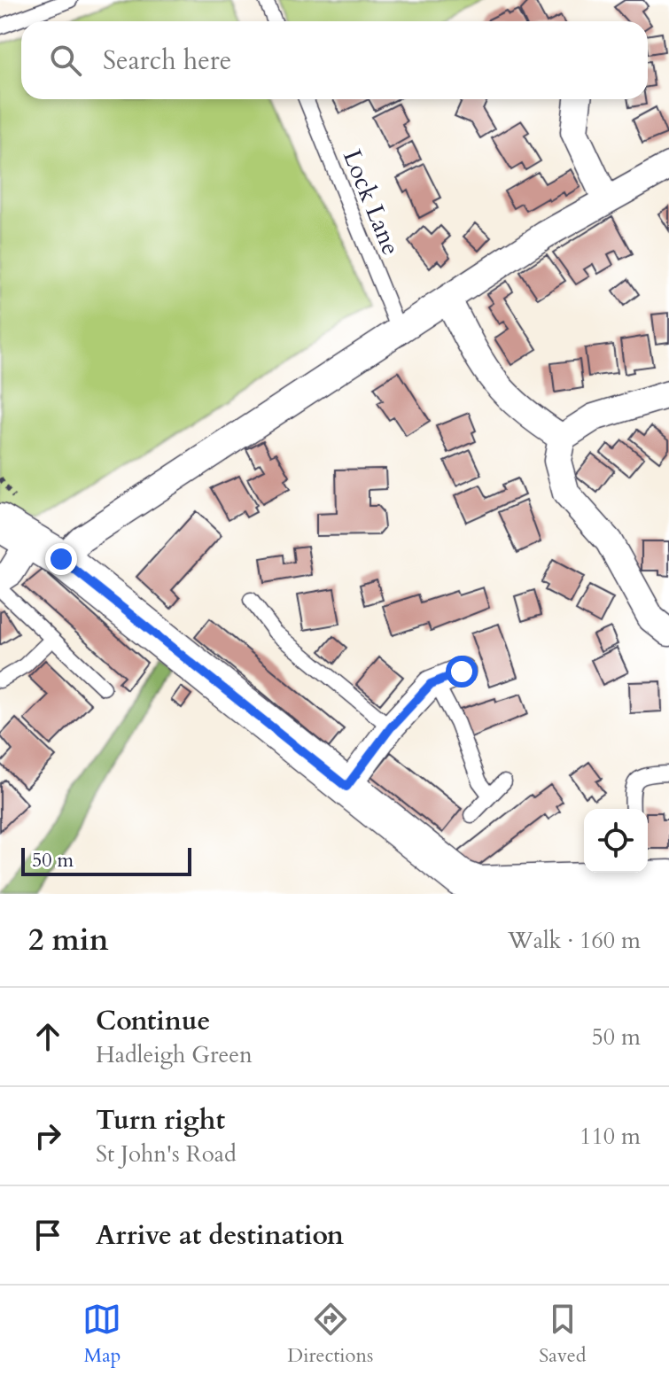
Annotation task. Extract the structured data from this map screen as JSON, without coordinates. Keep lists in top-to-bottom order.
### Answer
{
  "streets": {
    "lane": ["Lock Lane"]
  },
  "scale_bar": "50 m",
  "page": {
    "search": "Search here",
    "scale": "50 m",
    "heading": ["2 min", "Walk · 160 m"],
    "list": [
      ["Continue", "Hadleigh Green", "50 m"],
      ["Turn right", "St John's Road", "110 m"],
      "Arrive at destination"
    ],
    "nav": ["Map", "Directions", "Saved"]
  }
}
